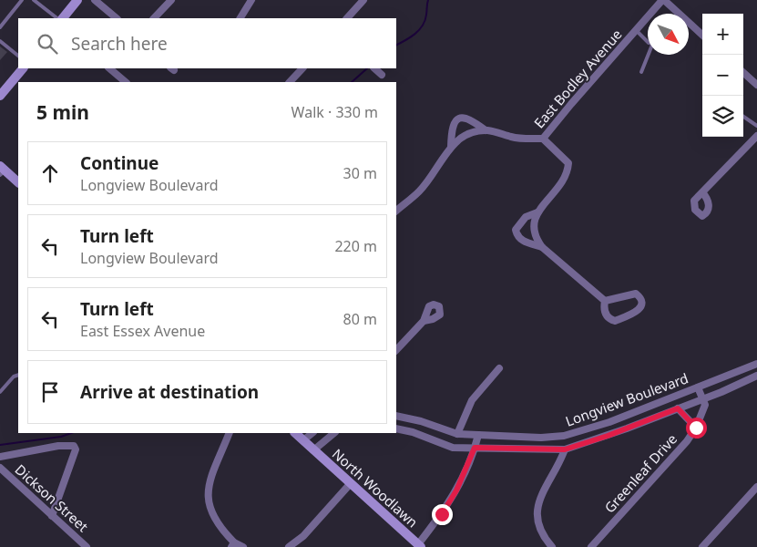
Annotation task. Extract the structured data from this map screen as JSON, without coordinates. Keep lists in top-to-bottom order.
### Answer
{
  "streets": {
    "street": [
      "East Bodley Avenue",
      "Longview Boulevard",
      "Greenleaf Drive",
      "North Woodlawn",
      "Dickson Street"
    ]
  },
  "crossings": [
    ["Longview Boulevard", "Greenleaf Drive"]
  ],
  "north": "bottom right",
  "page": {
    "map_buttons": ["+", "−"],
    "search": "Search here",
    "heading": ["5 min", "Walk · 330 m"],
    "list": [
      ["Continue", "Longview Boulevard", "30 m"],
      ["Turn left", "Longview Boulevard", "220 m"],
      ["Turn left", "East Essex Avenue", "80 m"],
      "Arrive at destination"
    ]
  }
}
